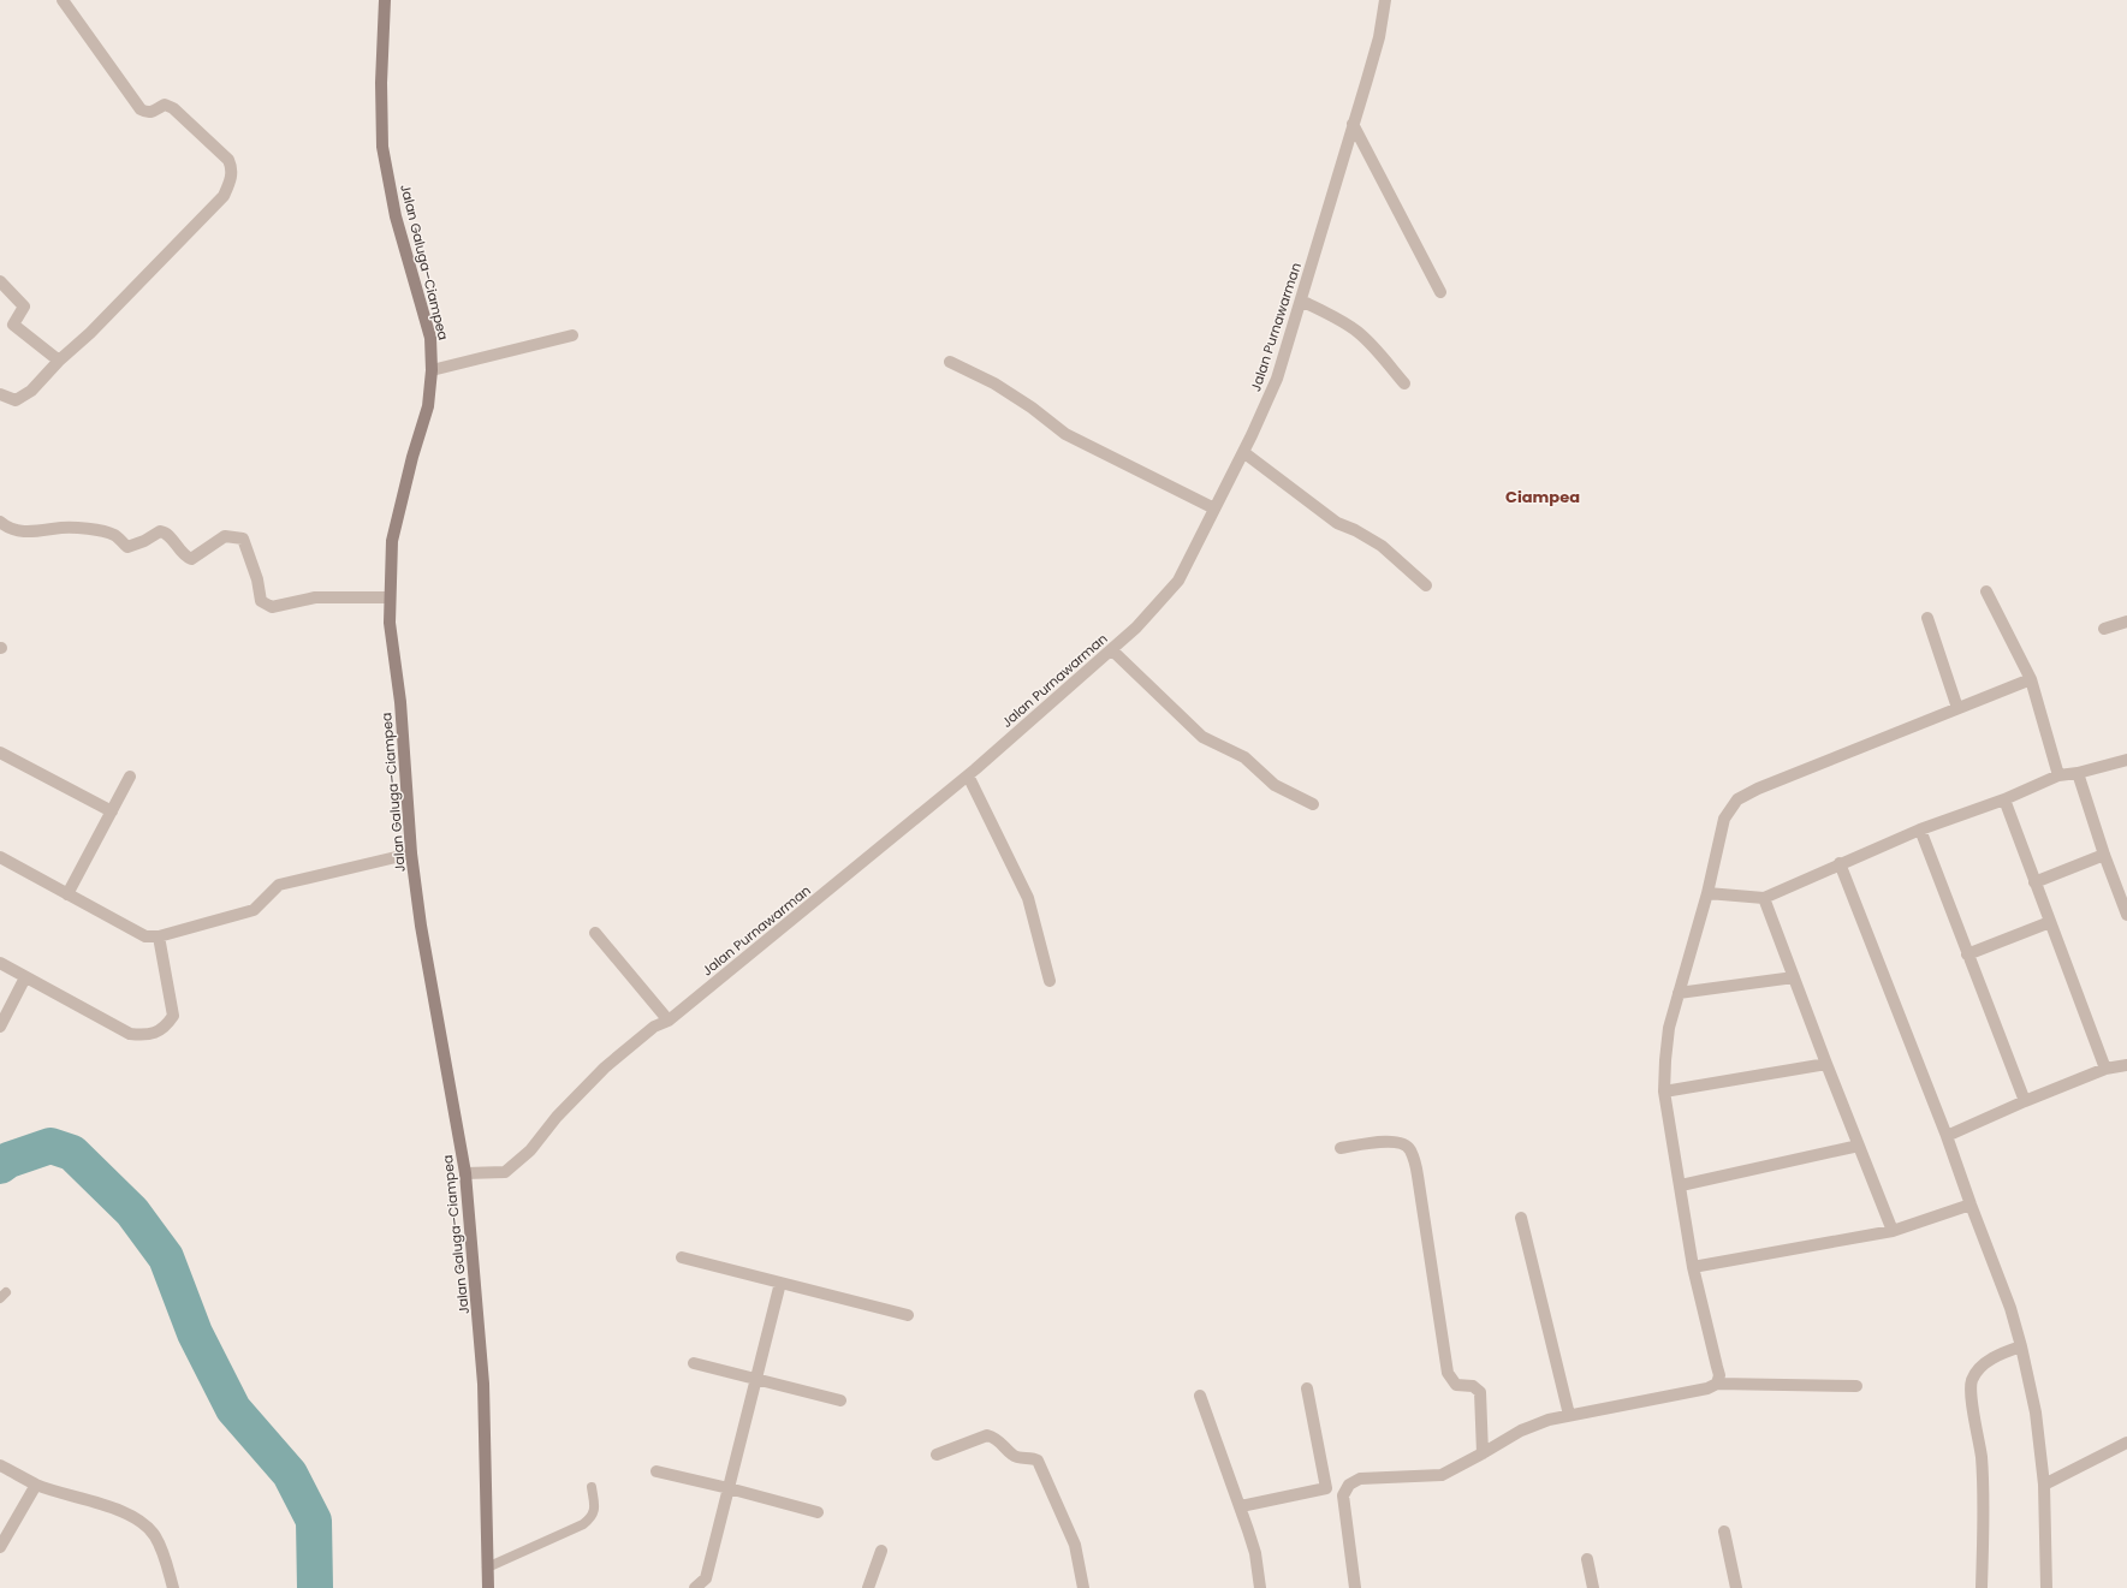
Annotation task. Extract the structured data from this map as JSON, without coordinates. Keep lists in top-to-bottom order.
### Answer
{
  "streets": {
    "street": ["Jalan Galuga–Ciampea", "Jalan Purnawarman"]
  },
  "crossings": [
    ["Jalan Galuga–Ciampea", "Jalan Purnawarman"]
  ],
  "districts": ["Ciampea"]
}
